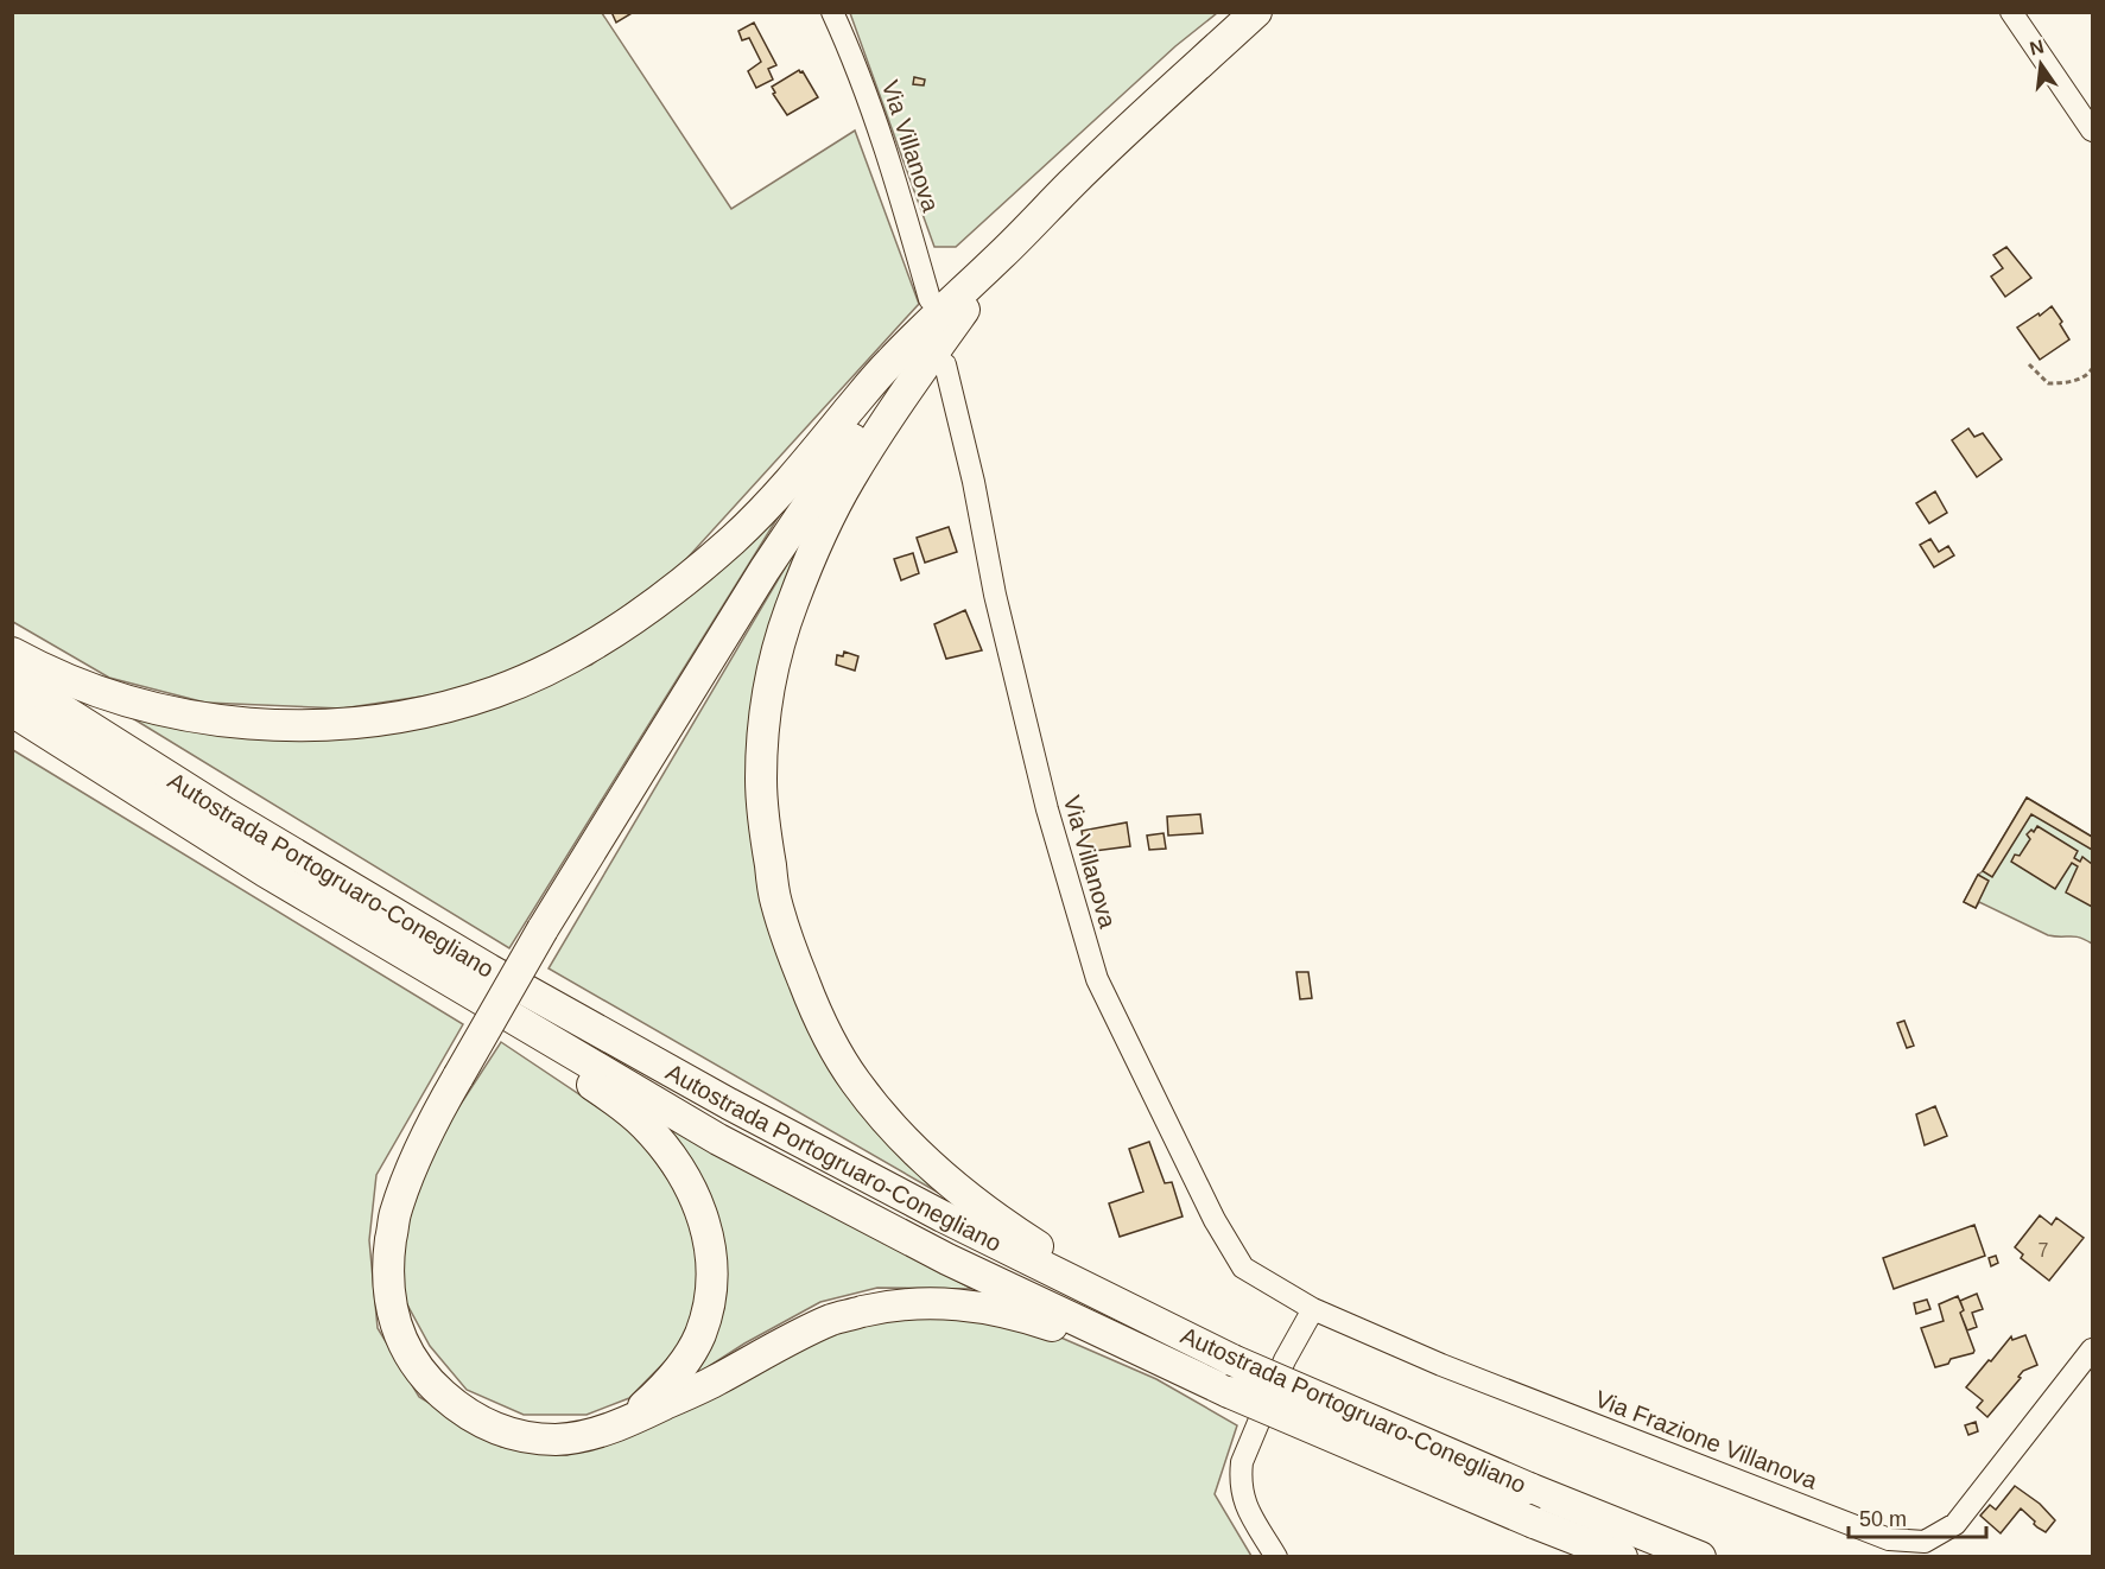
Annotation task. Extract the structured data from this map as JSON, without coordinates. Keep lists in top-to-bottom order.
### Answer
{
  "streets": {
    "highway": ["Autostrada Portogruaro-Conegliano"],
    "street": ["Via Villanova", "Via Frazione Villanova"]
  },
  "crossings": [
    ["Via Villanova", "Via Frazione Villanova"]
  ],
  "house_numbers": ["7"],
  "scale_bar": "50 m",
  "north": "top"
}
